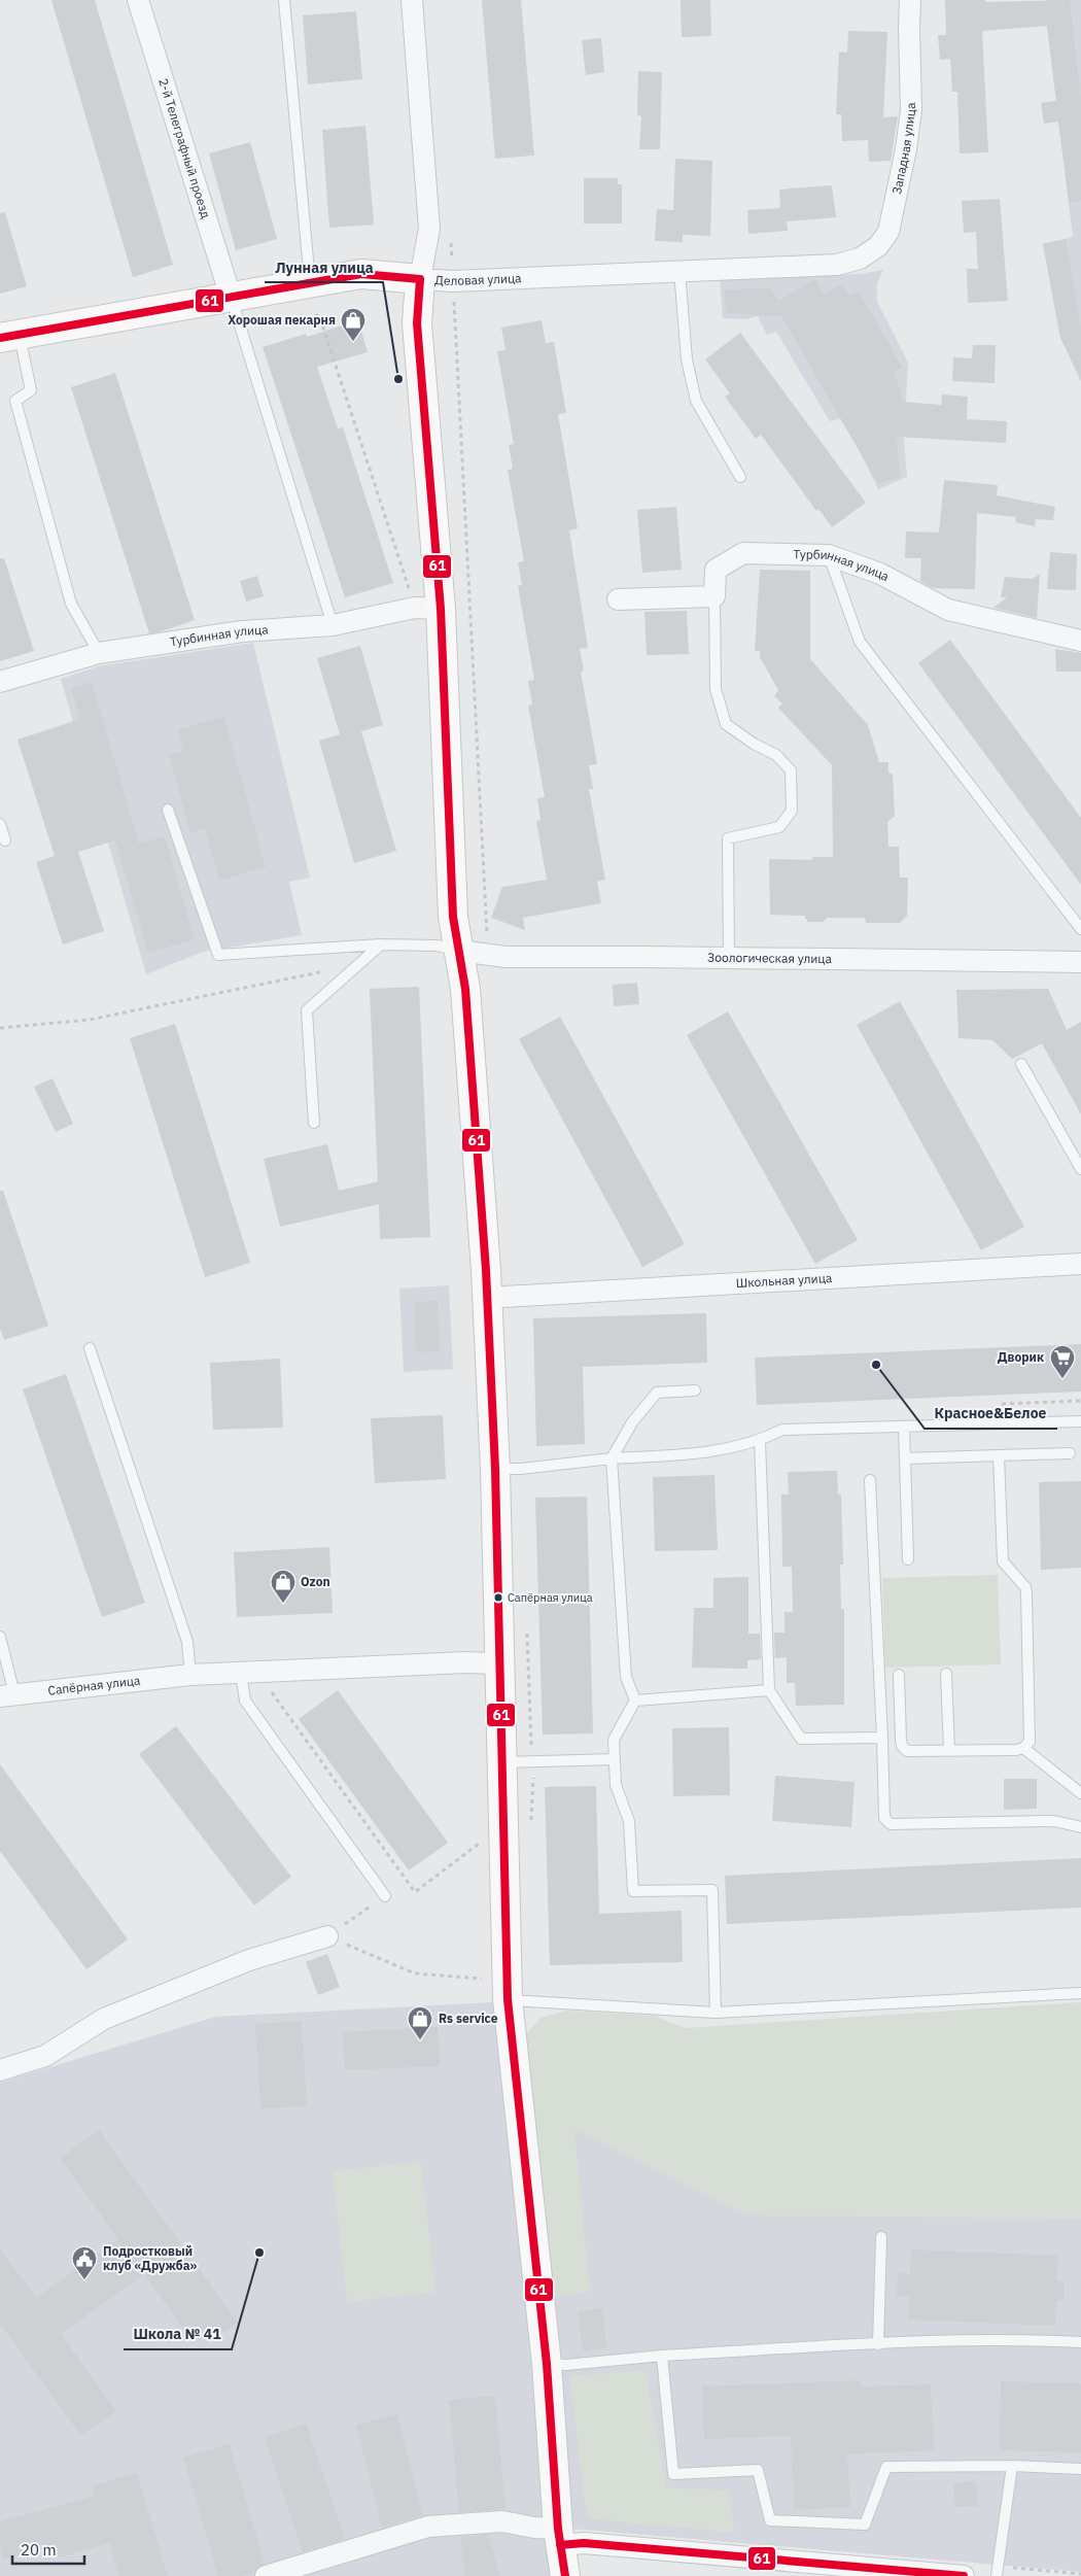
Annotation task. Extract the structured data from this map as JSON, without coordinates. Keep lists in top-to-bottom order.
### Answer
{
  "streets": {
    "street": [
      "2-й Телеграфный проезд",
      "Западная улица",
      "Деловая улица",
      "Турбинная улица",
      "Зоологическая улица",
      "Школьная улица",
      "Сапёрная улица"
    ]
  },
  "crossings": [
    ["2-й Телеграфный проезд", "Деловая улица"],
    ["Западная улица", "Деловая улица"]
  ],
  "places": {
    "shop": ["Хорошая пекарня", "Ozon", "Rs service"],
    "other": [
      "Лунная улица",
      "Красное&Белое",
      "Сапёрная улица",
      "Школа № 41"
    ],
    "supermarket": ["Дворик"],
    "public building": ["Подростковый клуб «Дружба»"]
  },
  "lines": ["transit line 61"],
  "scale_bar": "20 m"
}
